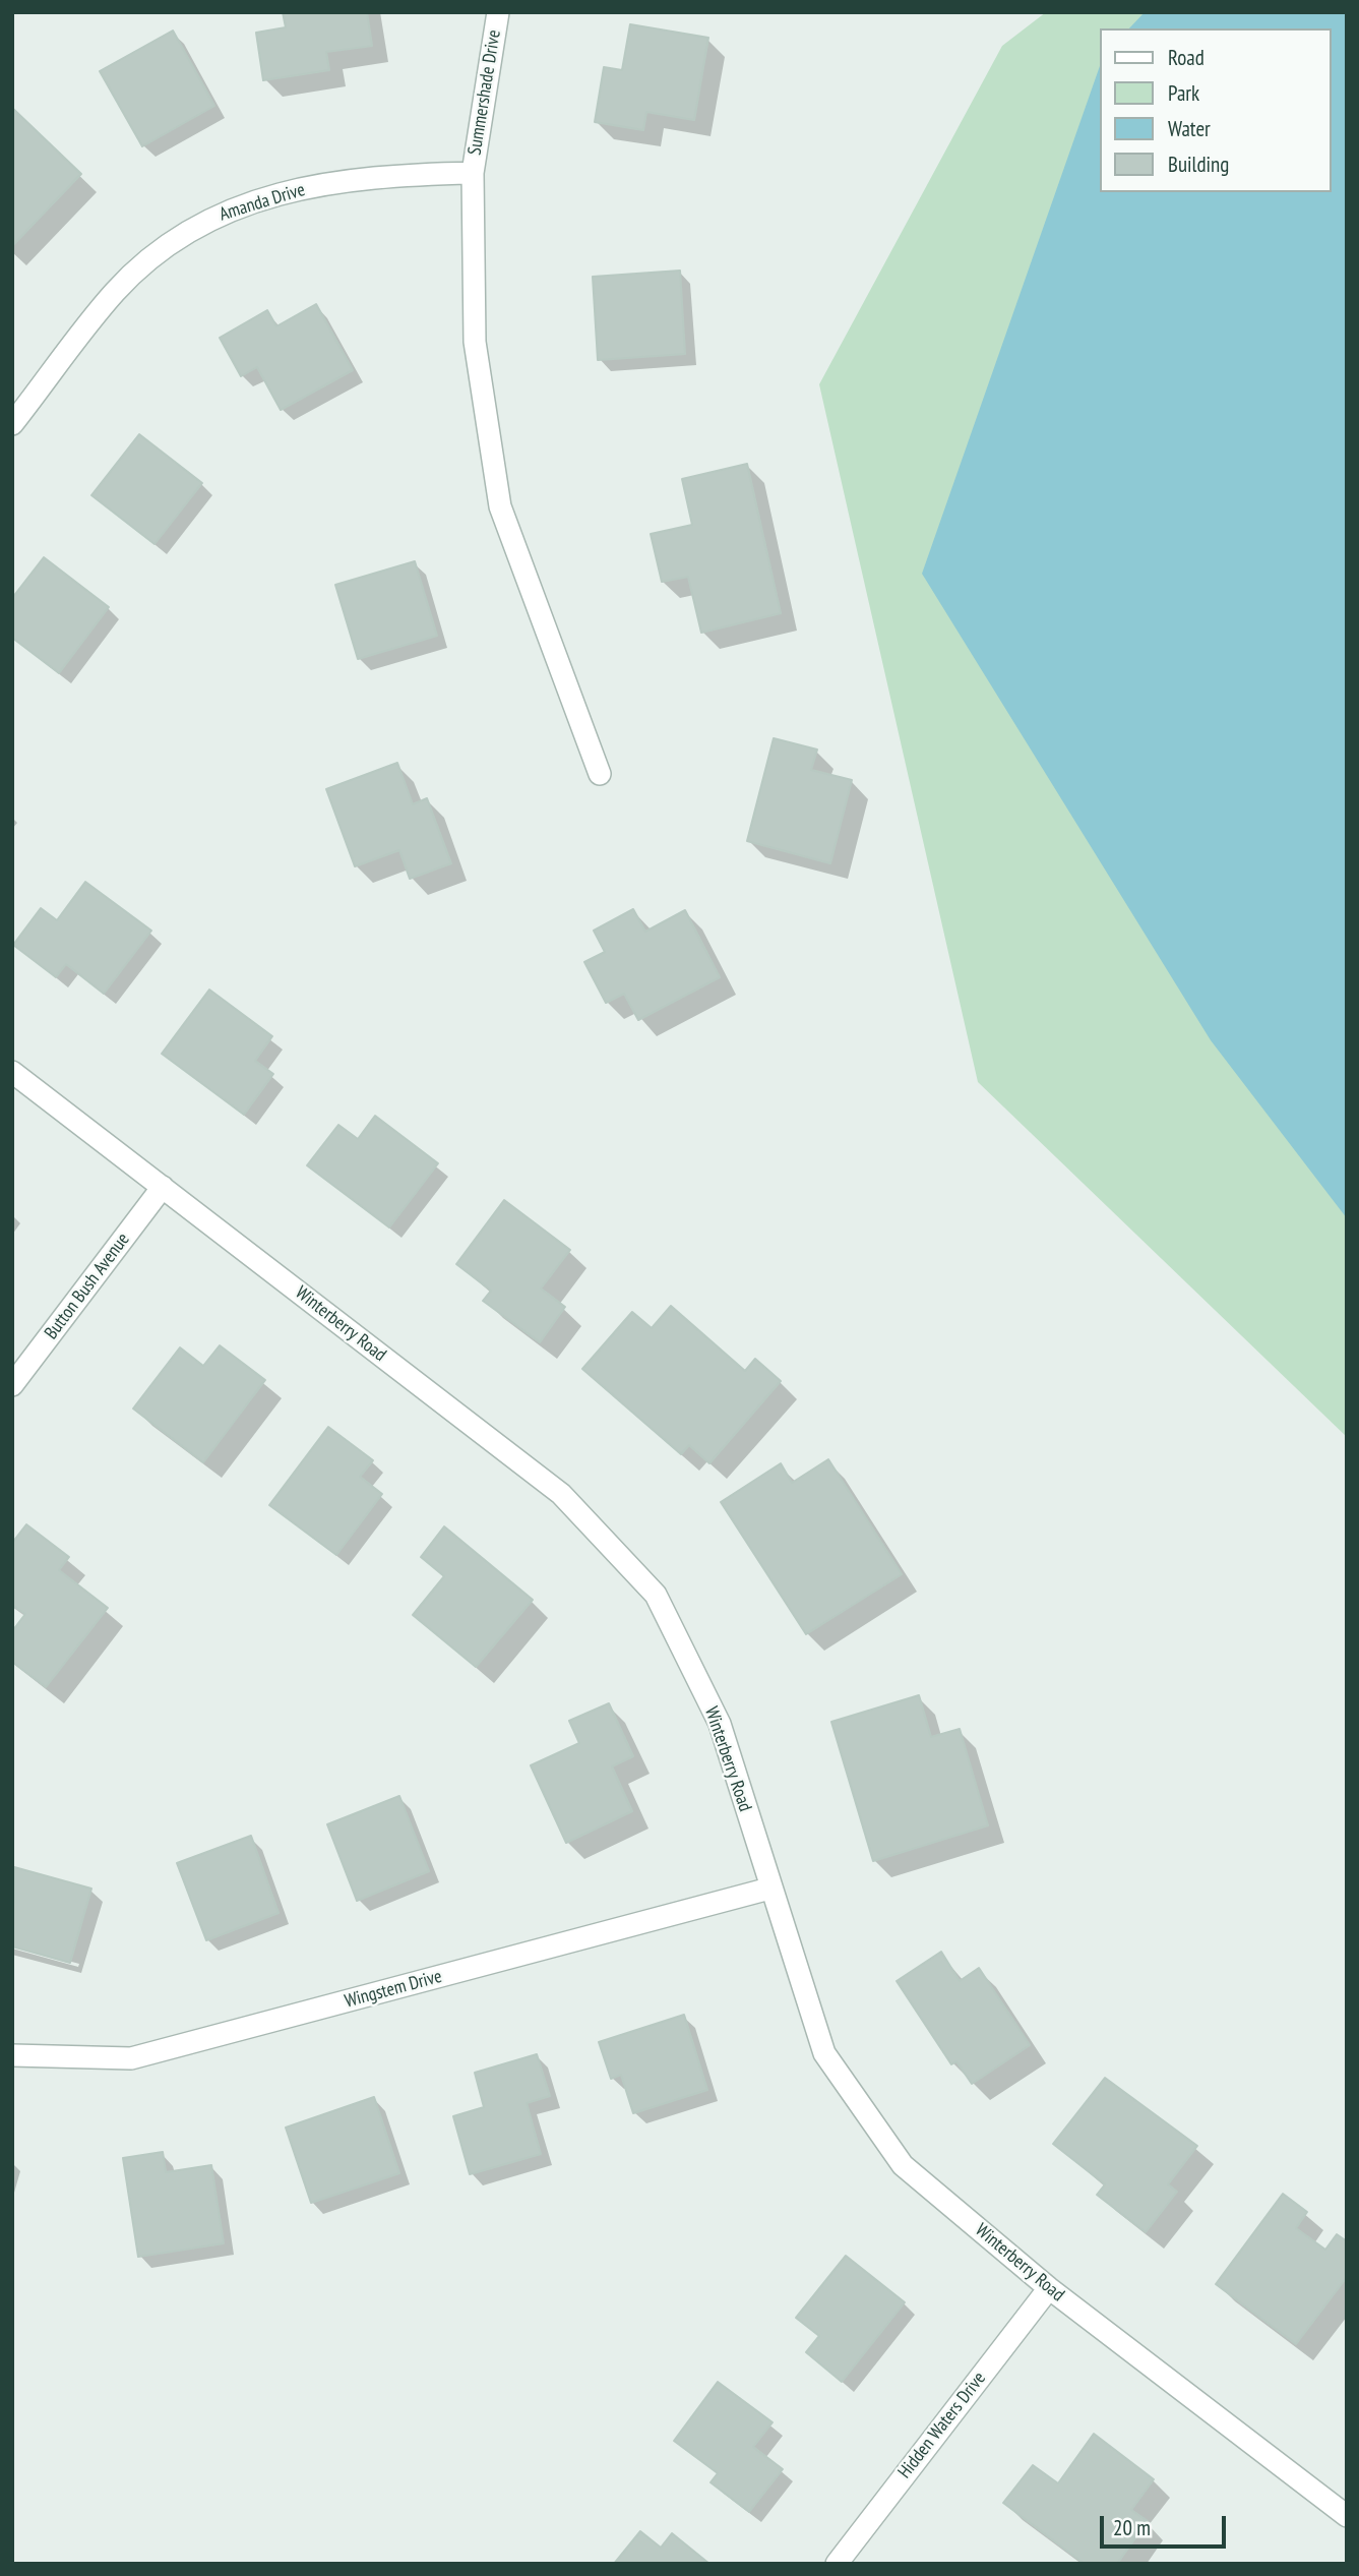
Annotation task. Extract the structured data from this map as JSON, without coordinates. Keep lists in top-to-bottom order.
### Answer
{
  "streets": {
    "street": [
      "Summershade Drive",
      "Amanda Drive",
      "Button Bush Avenue",
      "Winterberry Road",
      "Wingstem Drive",
      "Hidden Waters Drive"
    ]
  },
  "crossings": [
    ["Summershade Drive", "Amanda Drive"],
    ["Button Bush Avenue", "Winterberry Road"],
    ["Winterberry Road", "Wingstem Drive"],
    ["Winterberry Road", "Hidden Waters Drive"]
  ],
  "legend": [
    "Road",
    "Park",
    "Water",
    "Building"
  ],
  "scale_bar": "20 m"
}
